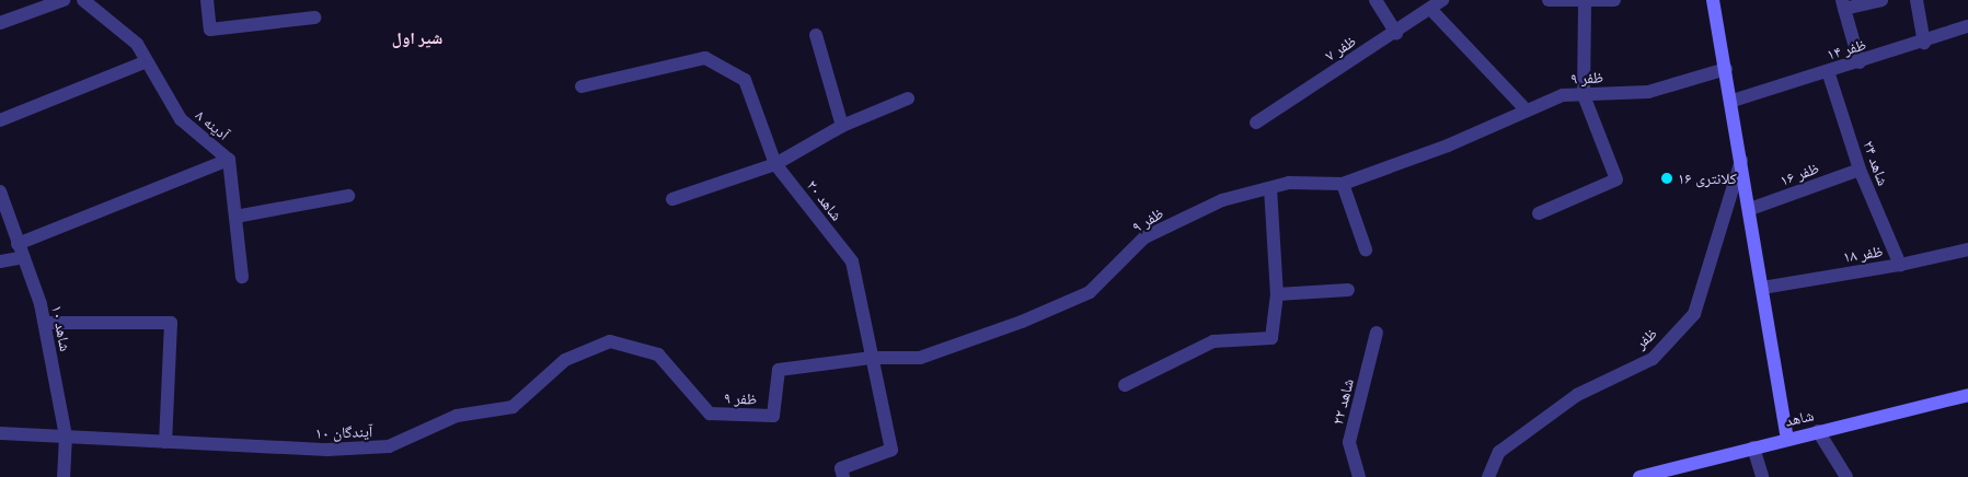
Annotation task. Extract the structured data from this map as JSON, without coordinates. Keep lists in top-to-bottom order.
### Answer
{
  "streets": {
    "street": [
      "ظفر ۷",
      "ظفر ۱۴",
      "ظفر ۹",
      "آدینه ۸",
      "شاهد ۲۴",
      "ظفر ۱۶",
      "شاهد ۲۰",
      "ظفر ۱۸",
      "شاهد ۱۰",
      "ظفر",
      "شاهد ۲۲",
      "شاهد",
      "آیندگان ۱۰"
    ]
  },
  "crossings": [
    ["ظفر ۱۴", "شاهد ۲۴"],
    ["ظفر ۱۴", "ظفر"],
    ["ظفر ۹", "شاهد ۲۰"],
    ["ظفر ۹", "ظفر"],
    ["ظفر ۹", "آیندگان ۱۰"],
    ["شاهد ۲۴", "ظفر ۱۶"],
    ["شاهد ۲۴", "ظفر ۱۸"],
    ["ظفر ۱۶", "ظفر"],
    ["ظفر ۱۸", "ظفر"],
    ["شاهد ۱۰", "آیندگان ۱۰"],
    ["ظفر", "شاهد"]
  ],
  "districts": ["شیر اول"],
  "places": ["کلانتری ۱۶"]
}
